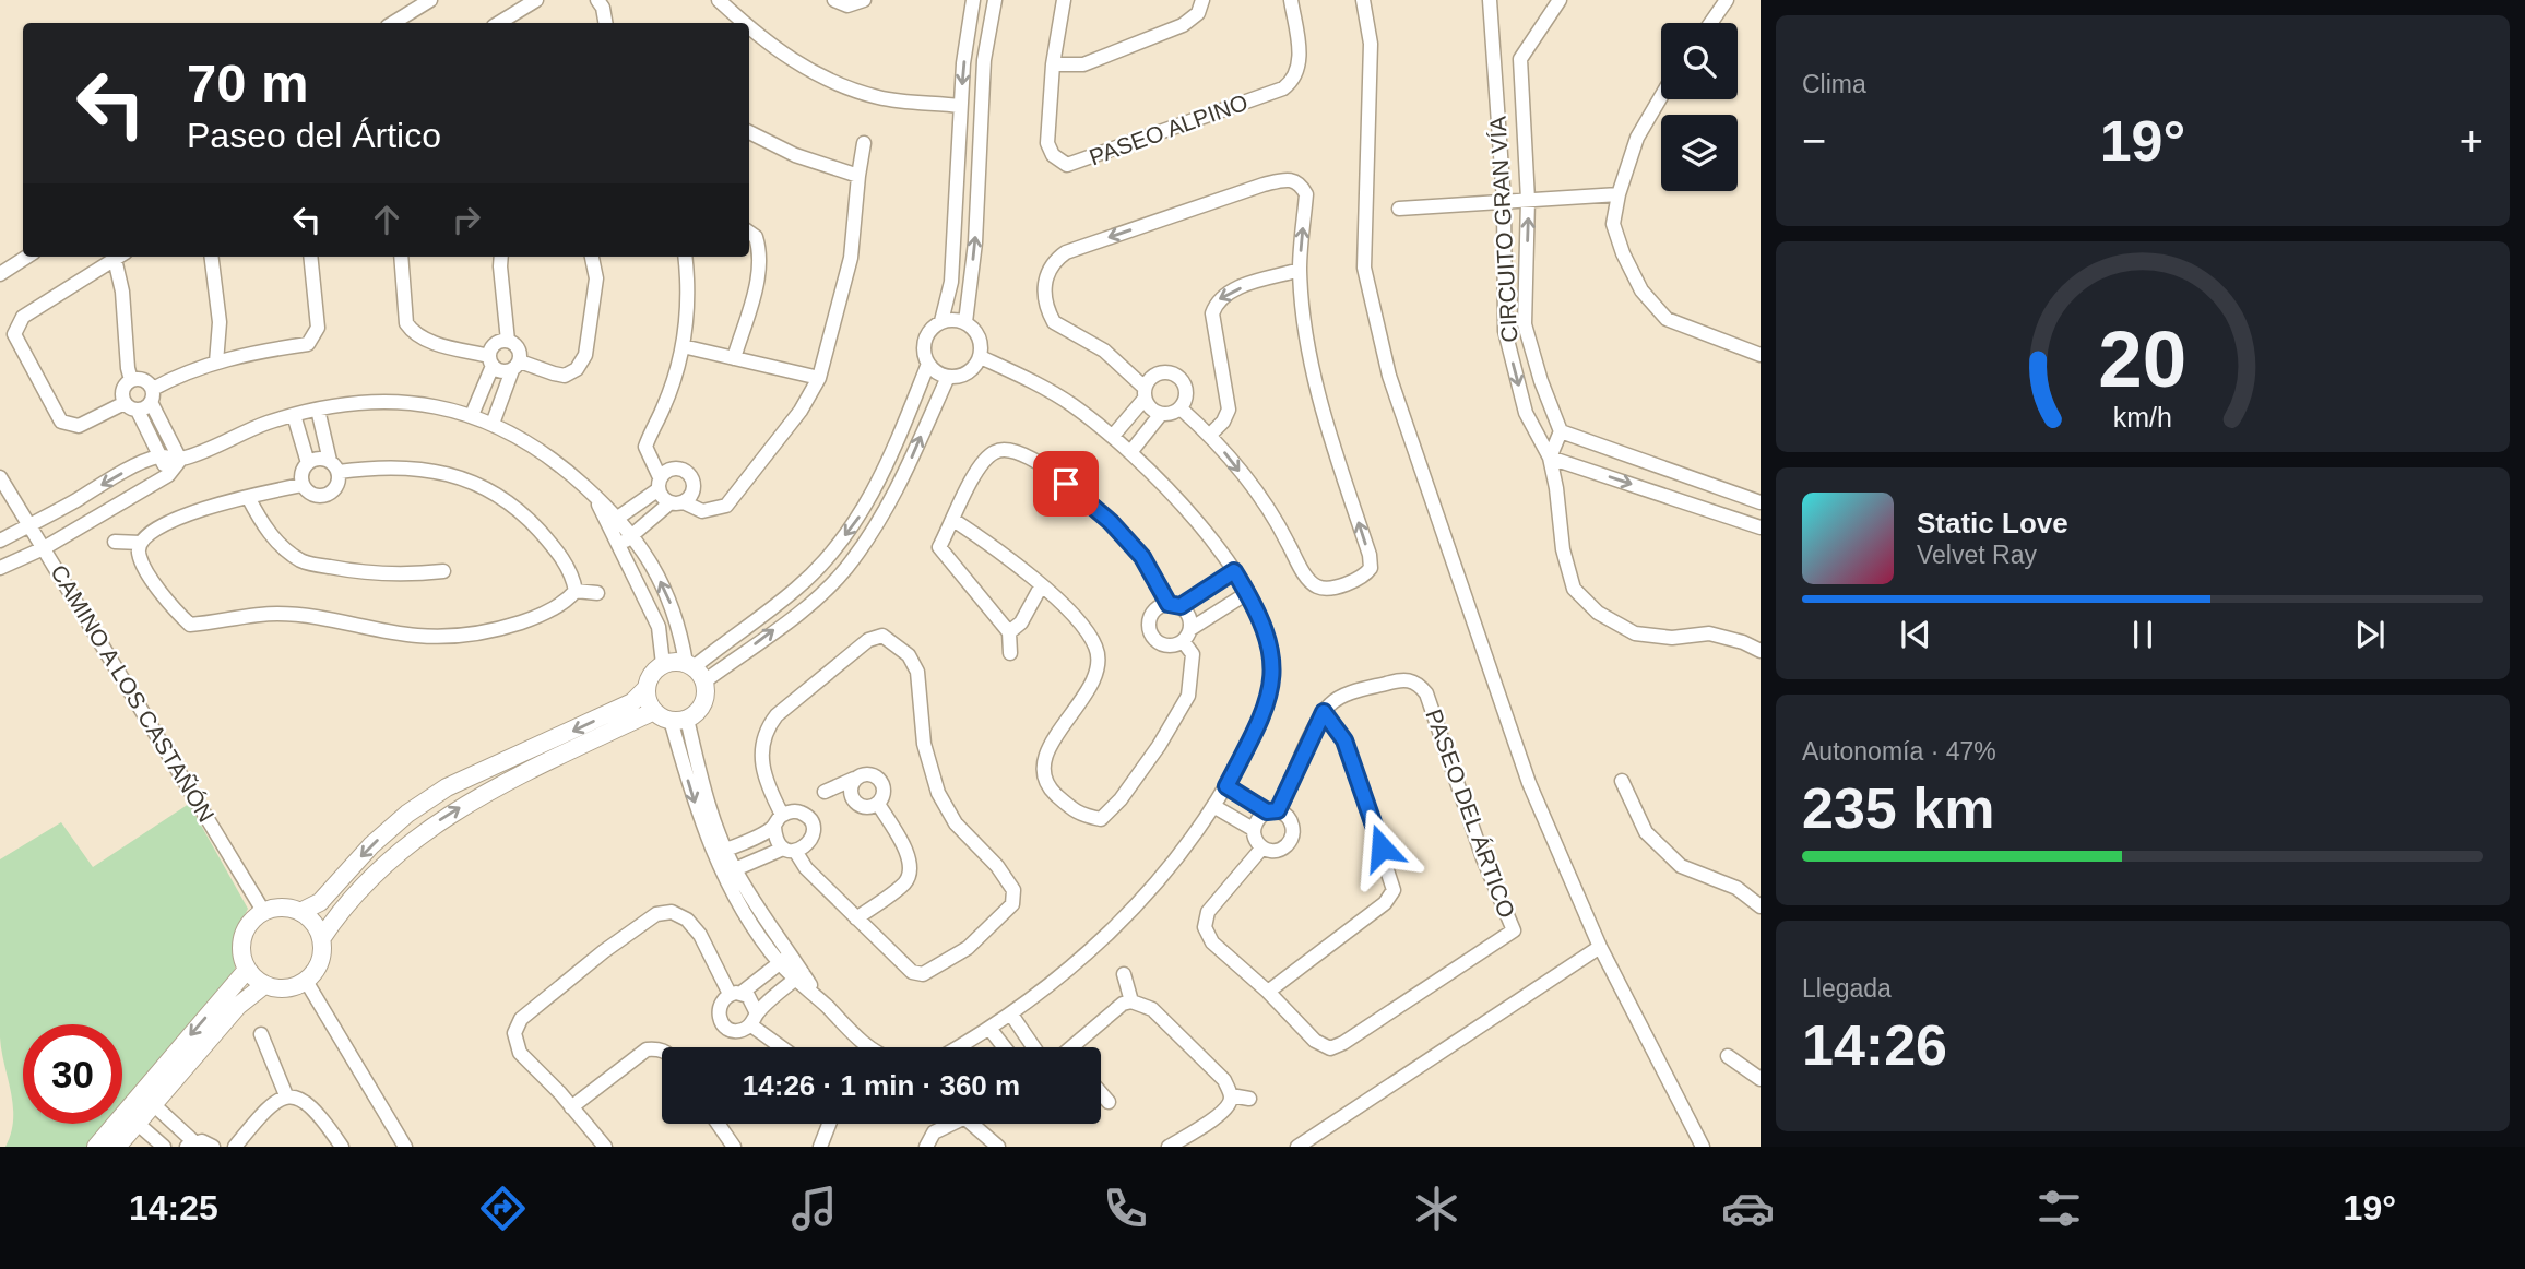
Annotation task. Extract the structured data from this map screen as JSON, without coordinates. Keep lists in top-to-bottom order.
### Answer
{
  "streets": {
    "street": [
      "PASEO ALPINO",
      "CIRCUITO GRAN VÍA",
      "CAMINO A LOS CASTAÑÓN",
      "PASEO DEL ÁRTICO"
    ]
  },
  "page": {
    "tile": [
      "Clima",
      ["Autonomía · 47%", "235 km"],
      ["Llegada", "14:26"]
    ],
    "turn": ["70 m", "Paseo del Ártico"],
    "heat": ["−", "19°", "+"],
    "song": ["Static Love", "Velvet Ray"],
    "limit": "30",
    "trip": "14:26 · 1 min · 360 m",
    "tabs": ["14:25", "19°"],
    "gauge": ["20", "km/h"]
  }
}
